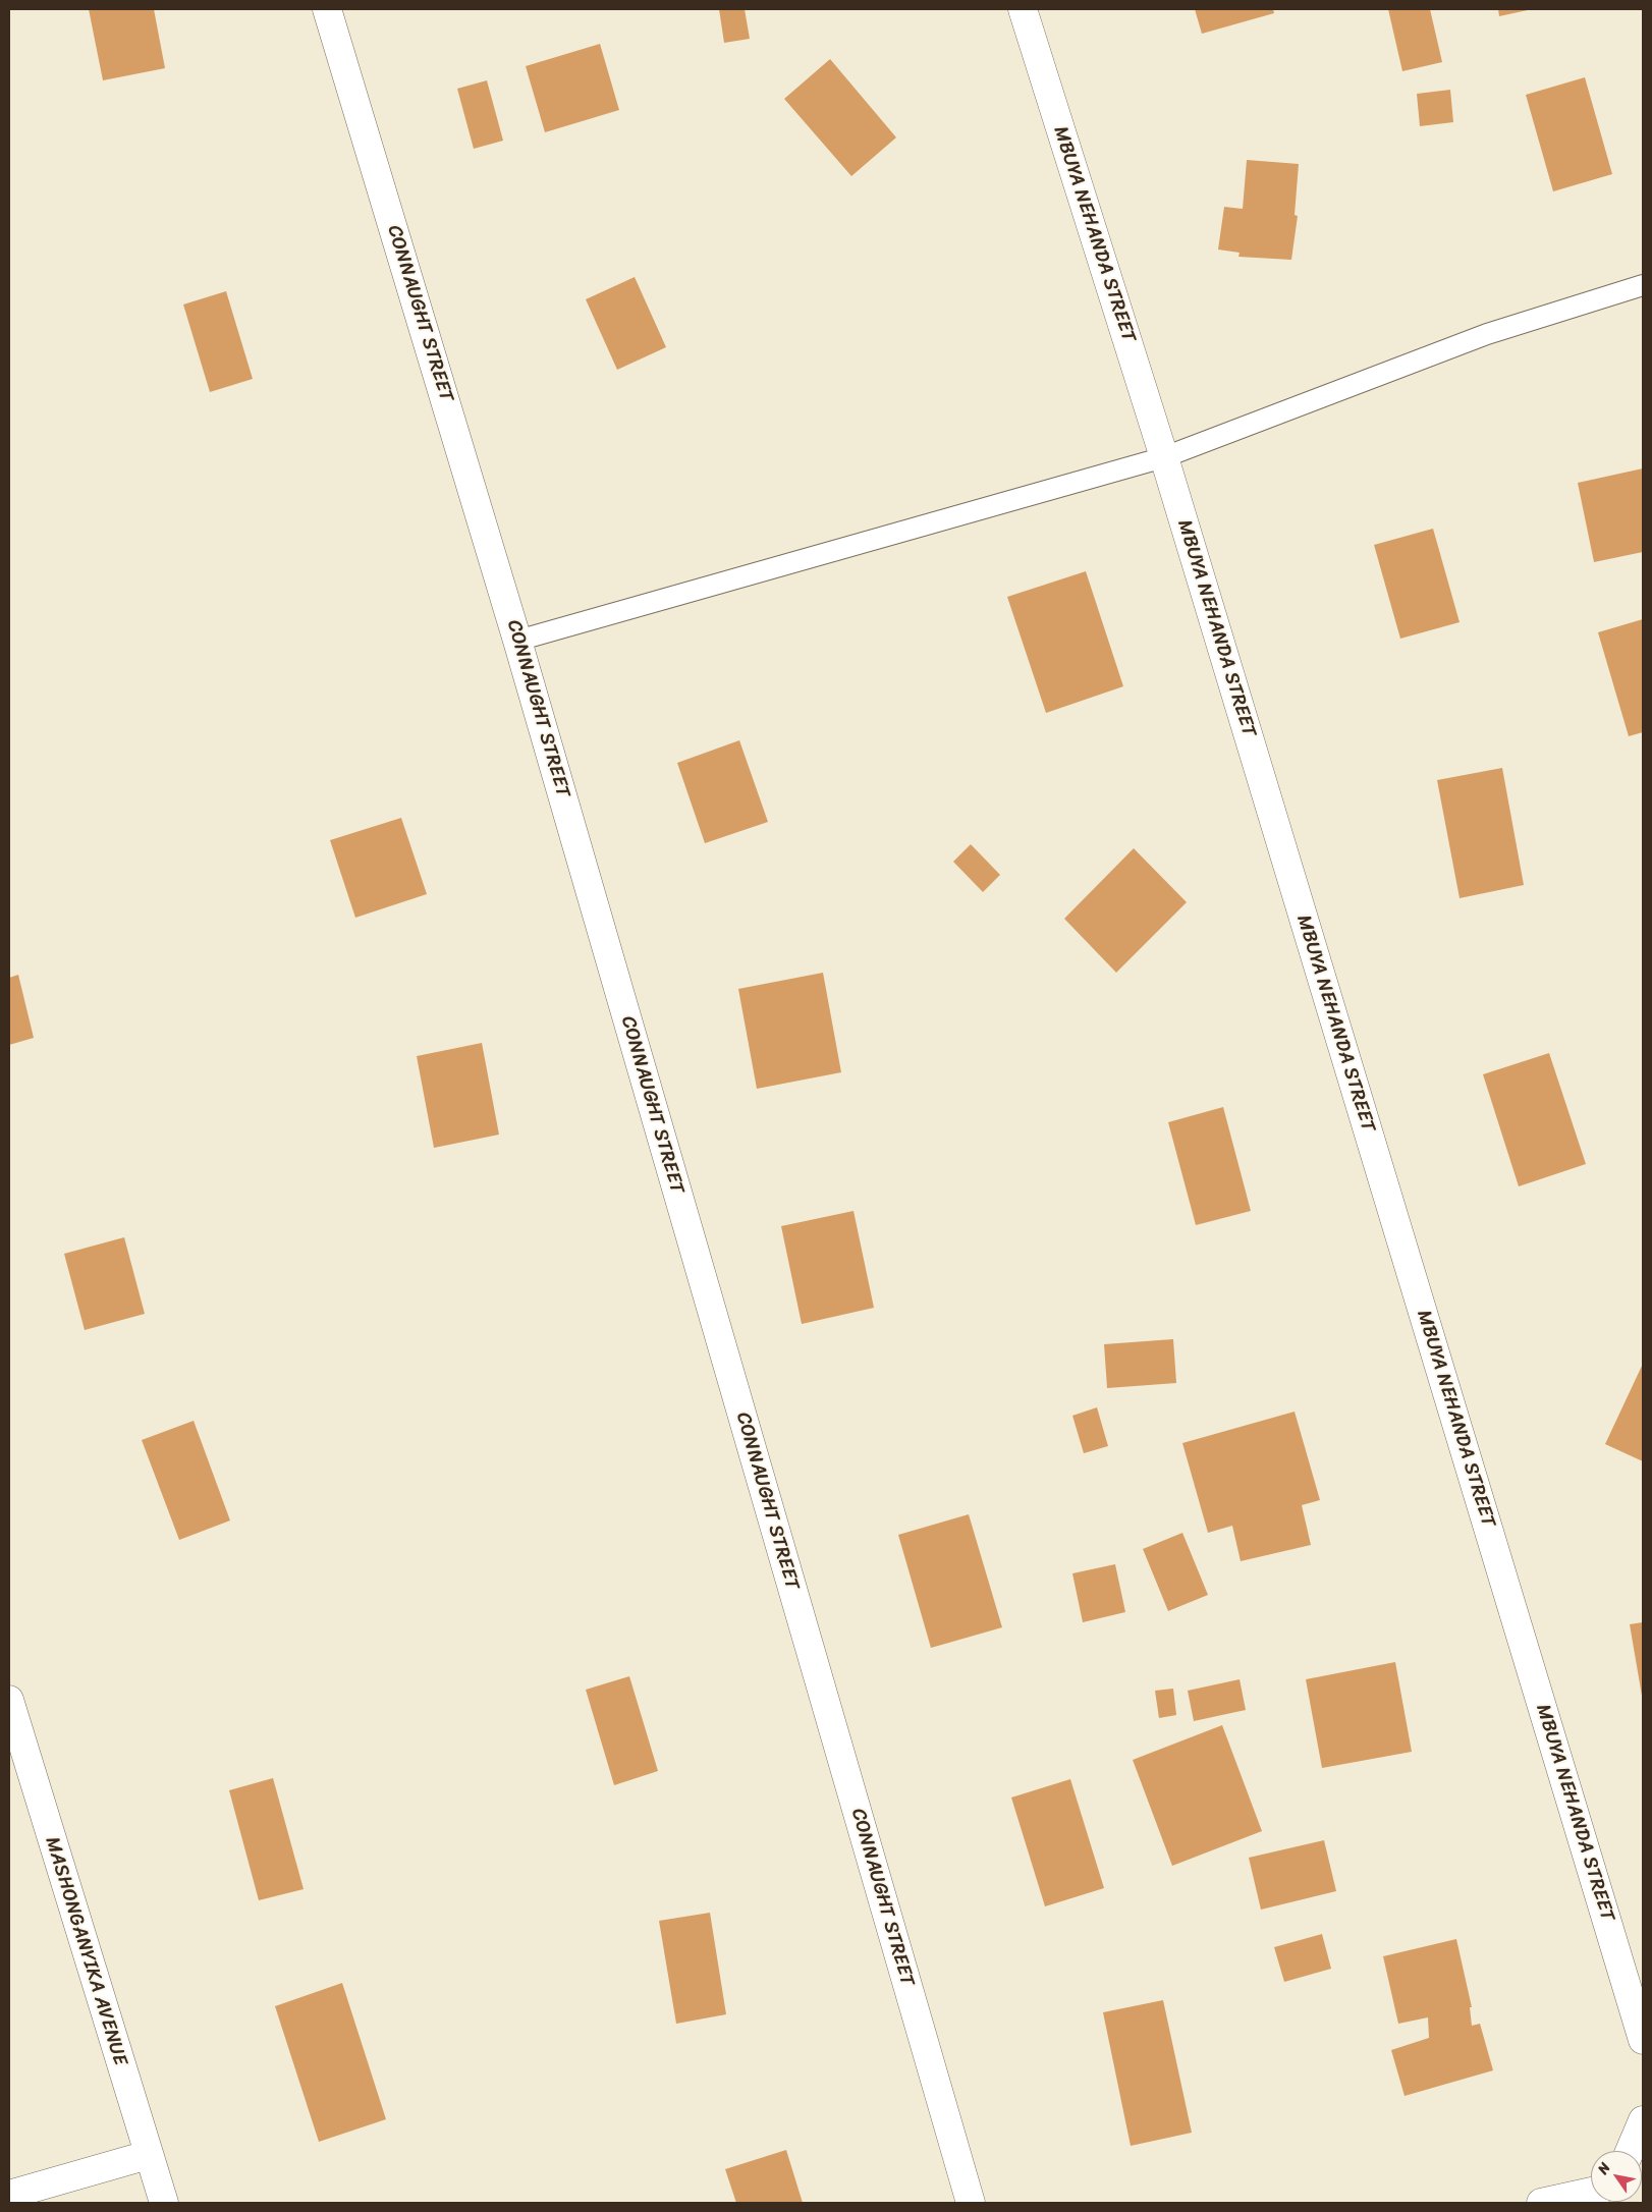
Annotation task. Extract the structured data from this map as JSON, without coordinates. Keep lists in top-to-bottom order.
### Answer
{
  "streets": {
    "street": ["MBUYA NEHANDA STREET", "CONNAUGHT STREET", "MASHONGANYIKA AVENUE"]
  },
  "north": "top left"
}
